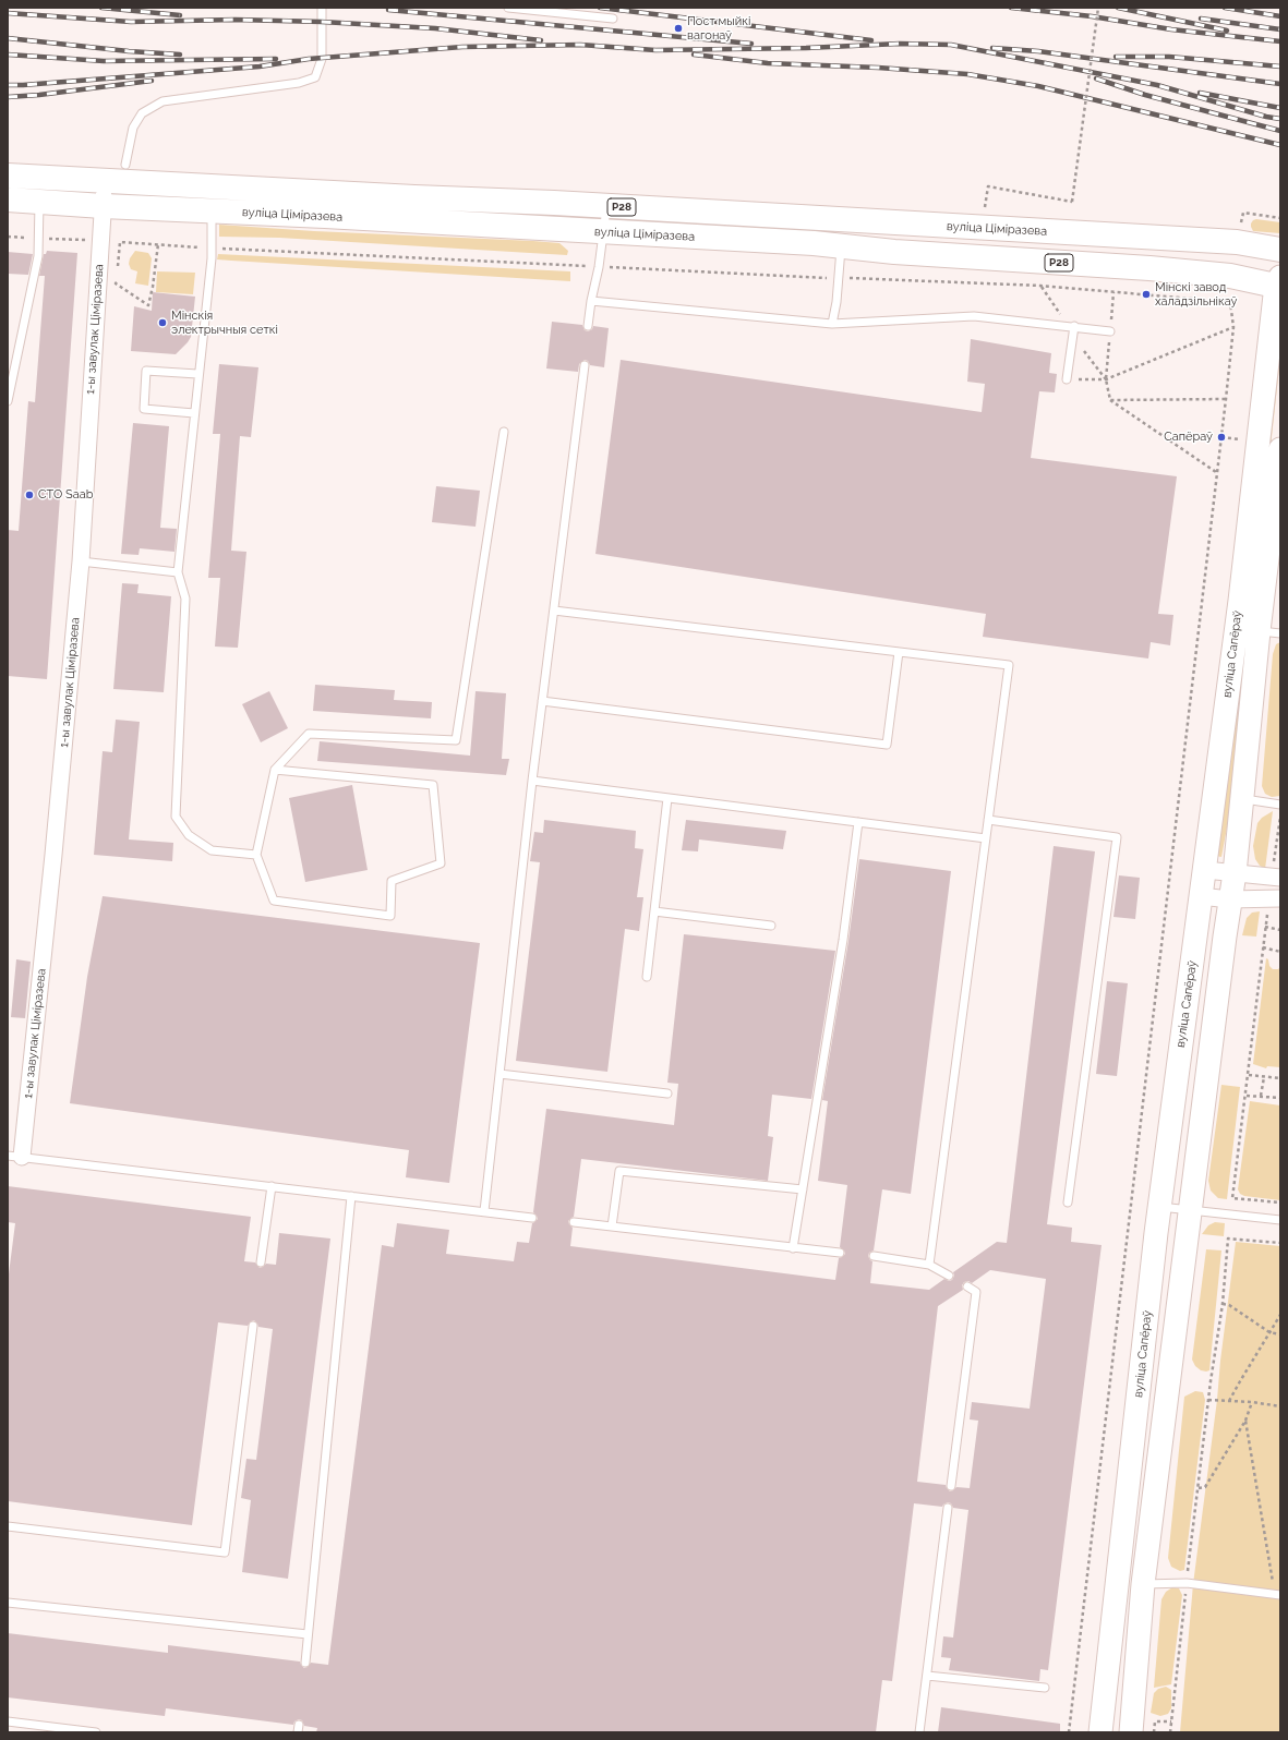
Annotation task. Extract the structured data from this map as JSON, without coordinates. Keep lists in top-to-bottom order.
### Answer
{
  "streets": {
    "main road": ["Р28", "вуліца Ціміразева", "вуліца Сапёраў"],
    "street": ["1-ы завулак Ціміразева"]
  },
  "crossings": [
    ["вуліца Ціміразева", "1-ы завулак Ціміразева"],
    ["вуліца Ціміразева", "вуліца Сапёраў"]
  ],
  "places": [
    "Пост мыйкі вагонаў",
    "Мінскі завод халадзільнікаў",
    "Мінскія электрычныя сеткі",
    "Сапёраў",
    "СТО Saab"
  ]
}
